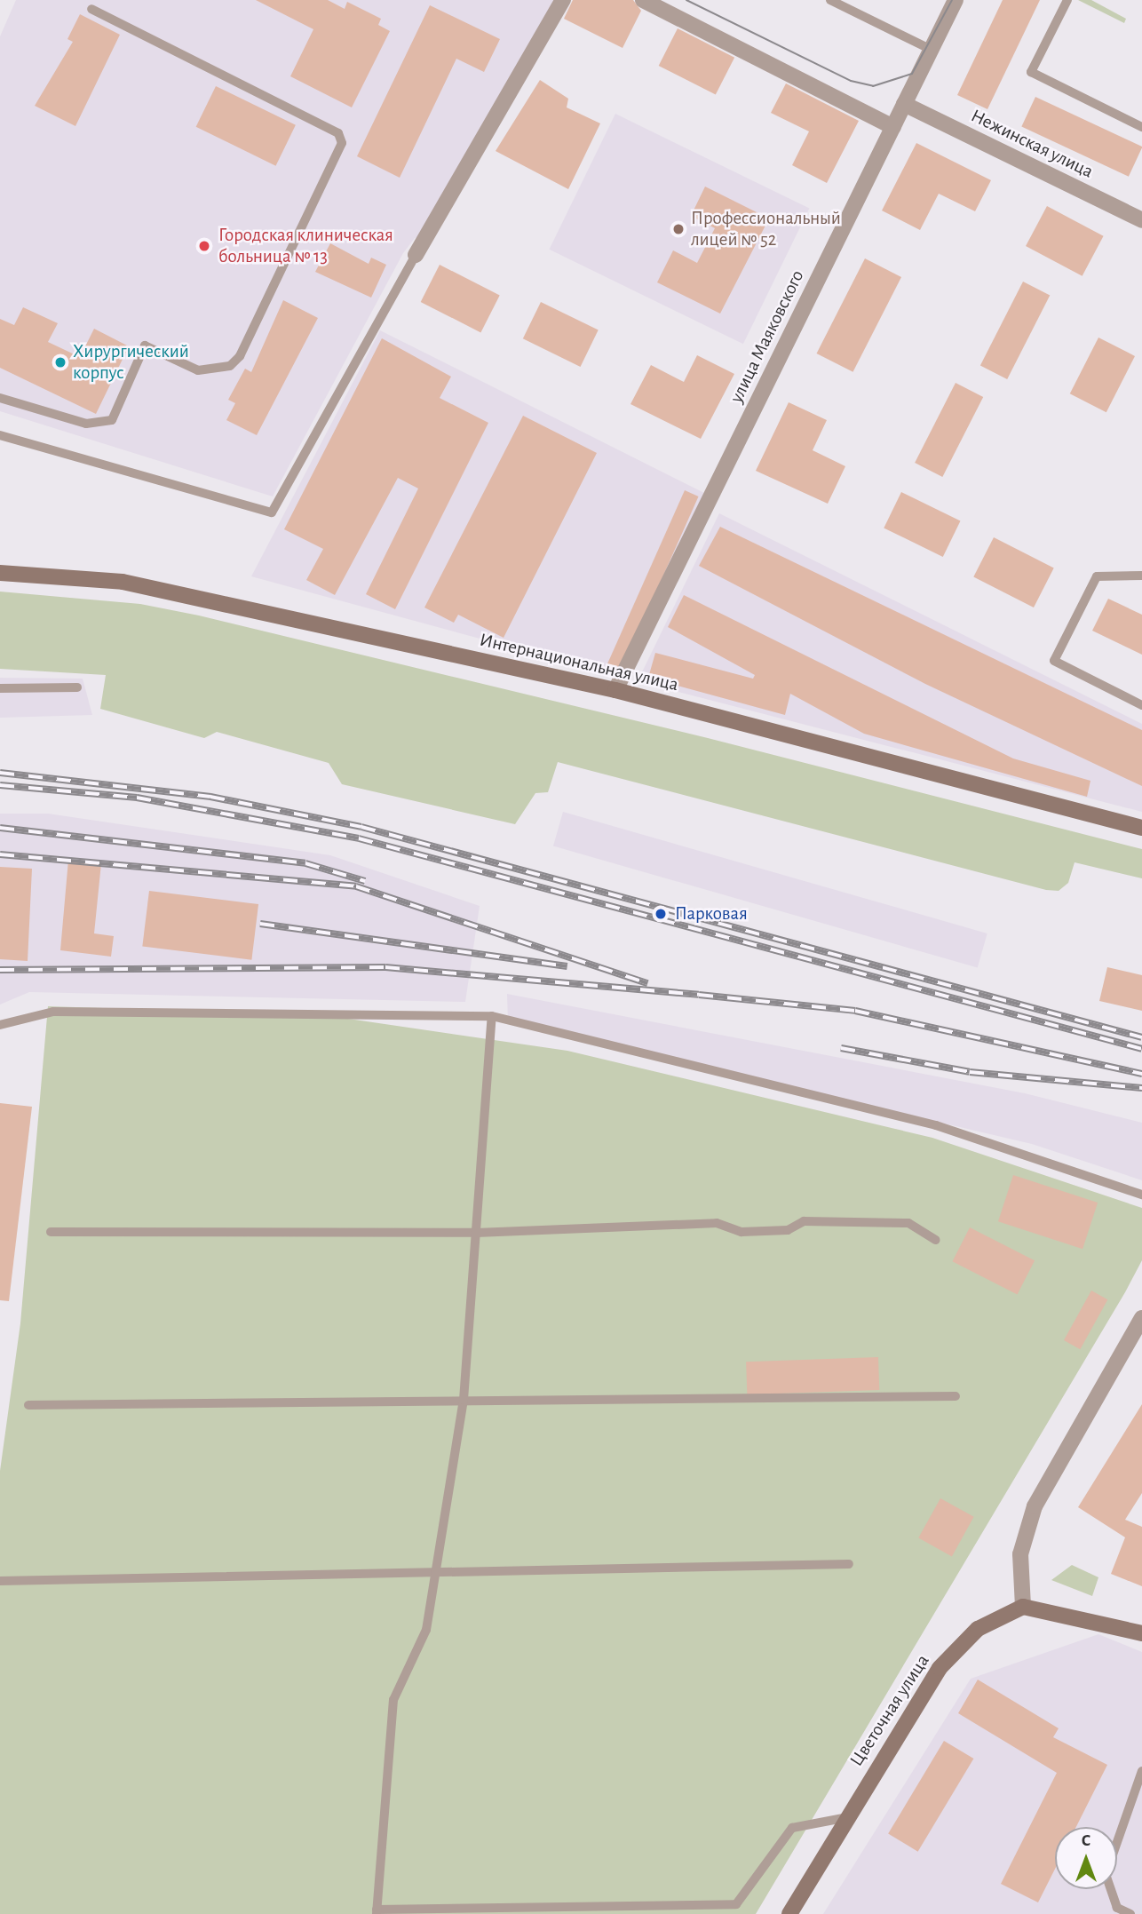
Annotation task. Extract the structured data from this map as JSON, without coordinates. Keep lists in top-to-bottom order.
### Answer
{
  "streets": {
    "main road": ["Интернациональная улица", "Цветочная улица"],
    "street": ["Нежинская улица", "улица Маяковского"]
  },
  "crossings": [
    ["Нежинская улица", "улица Маяковского"],
    ["улица Маяковского", "Интернациональная улица"]
  ],
  "places": [
    "Профессиональный лицей № 52",
    "Городская клиническая больница № 13",
    "Хирургический корпус",
    "Парковая"
  ],
  "north": "top"
}
